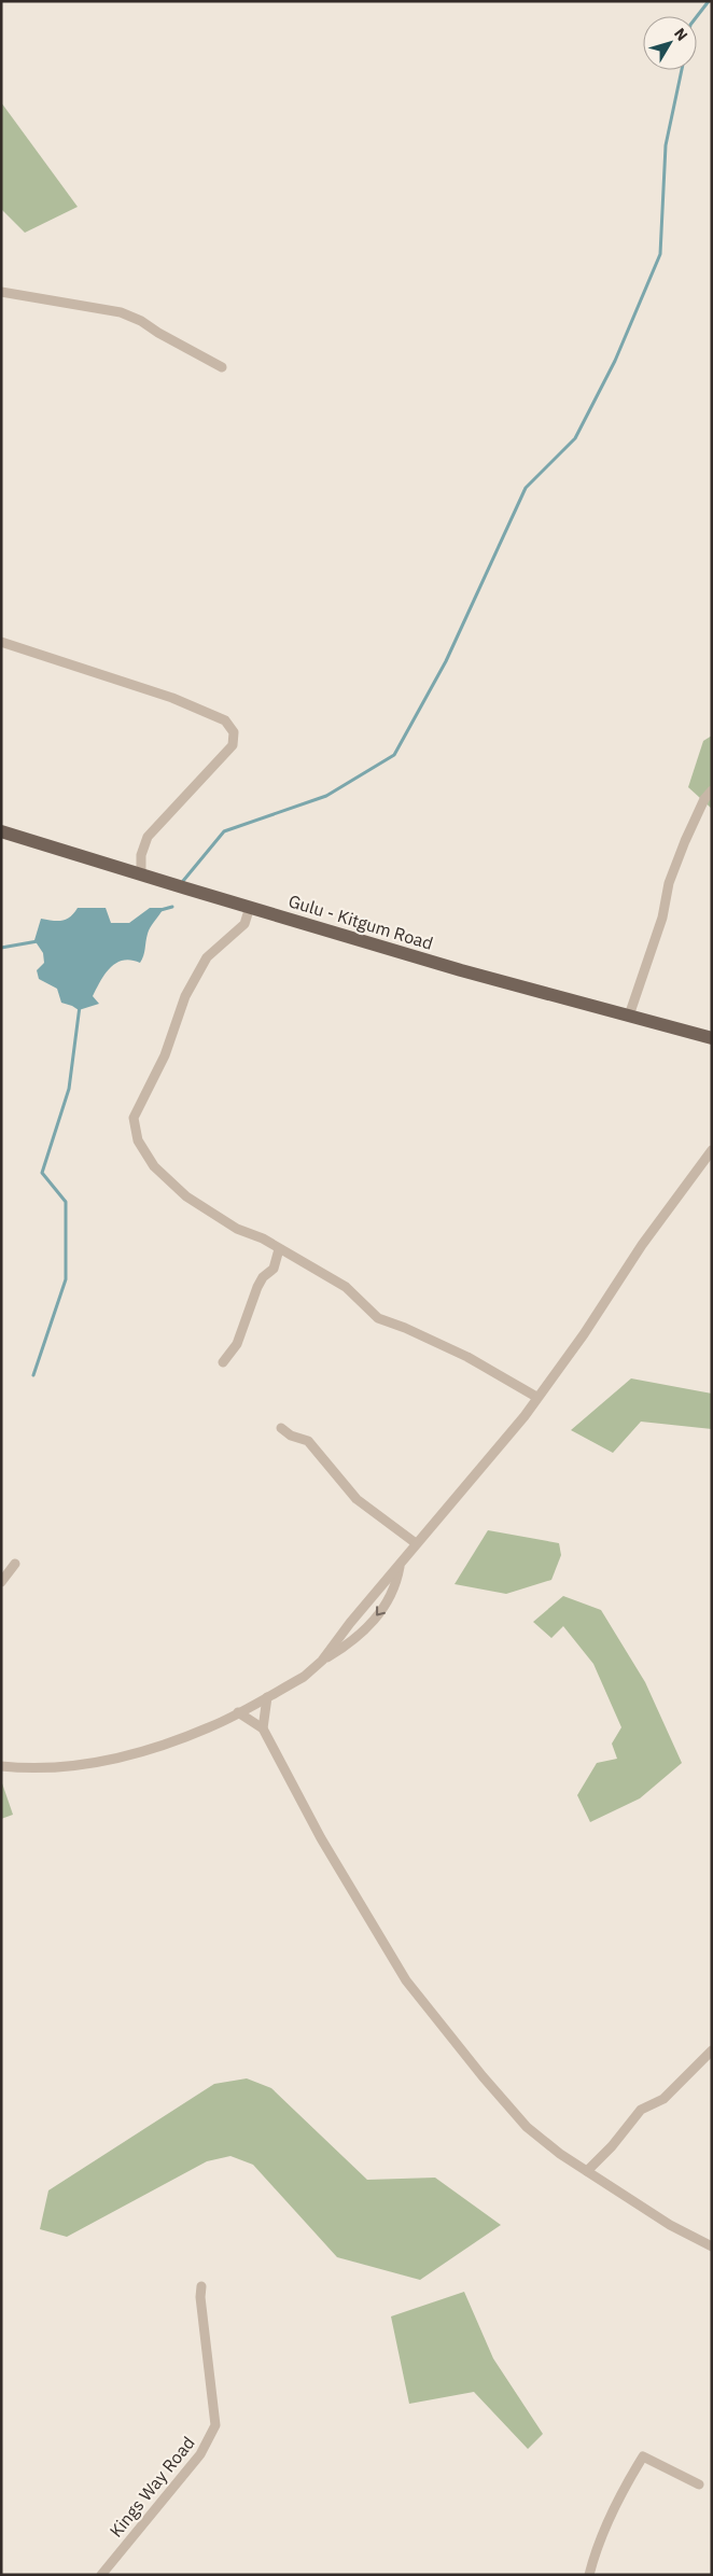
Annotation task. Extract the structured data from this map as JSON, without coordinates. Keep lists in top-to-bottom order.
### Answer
{
  "streets": {
    "main road": ["Gulu - Kitgum Road"],
    "street": ["Kings Way Road"]
  },
  "north": "top right"
}
